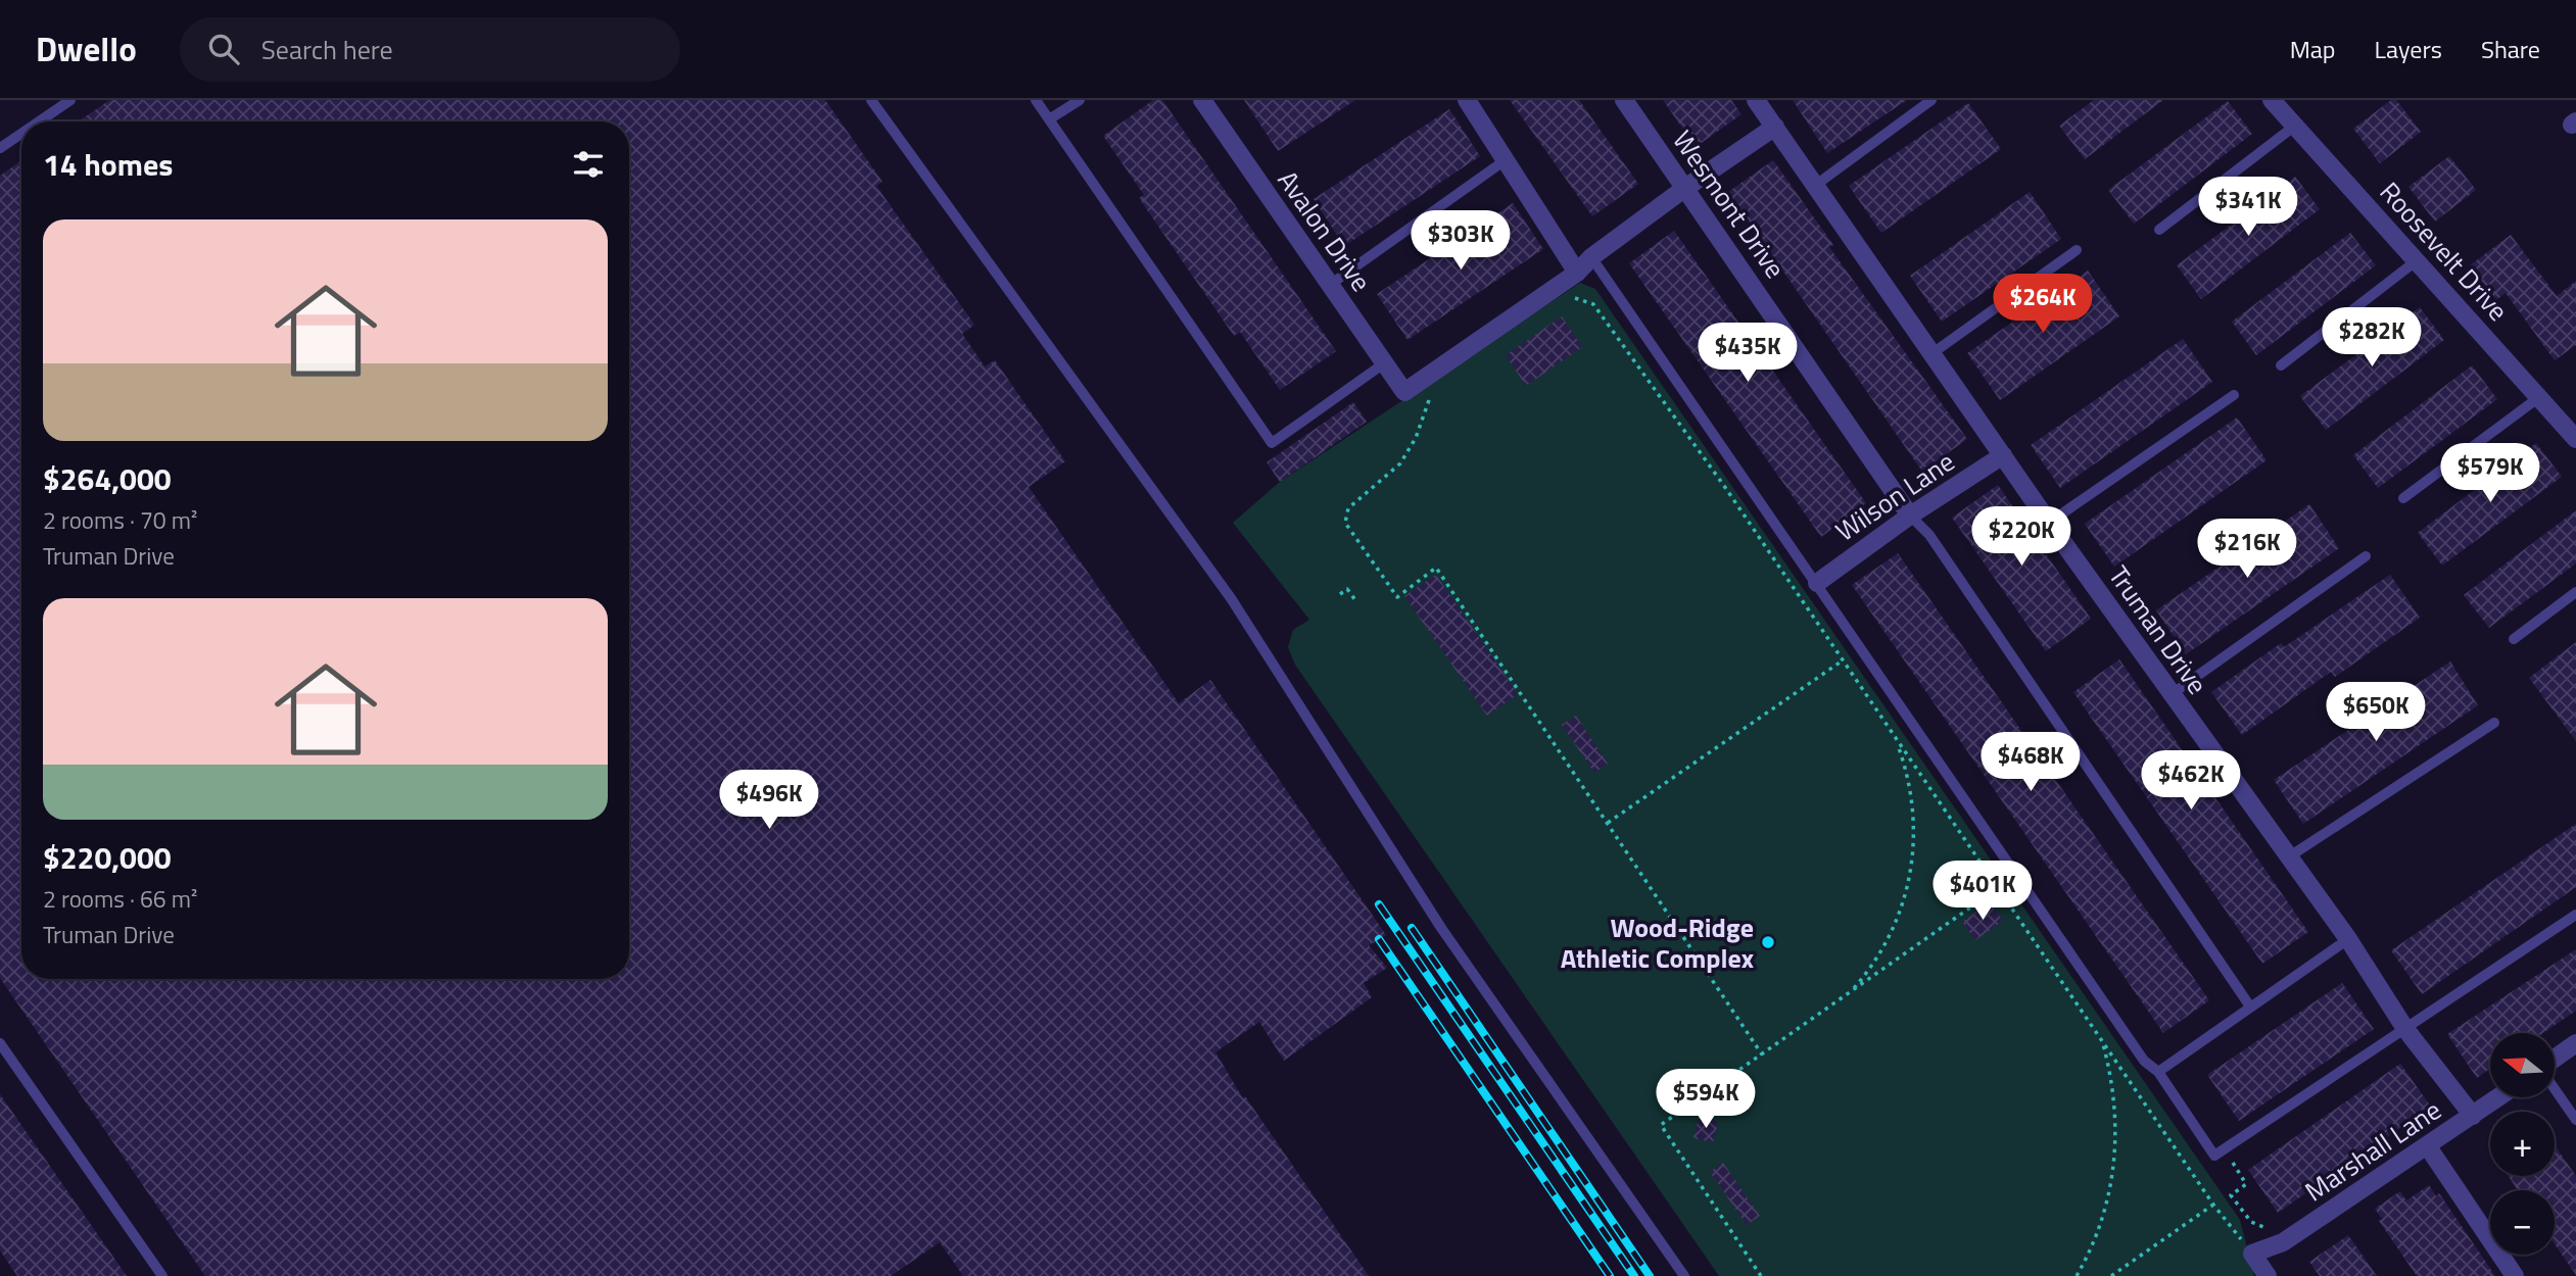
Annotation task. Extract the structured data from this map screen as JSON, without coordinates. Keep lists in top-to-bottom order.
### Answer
{
  "streets": {
    "street": [
      "Wesmont Drive",
      "Avalon Drive",
      "Roosevelt Drive",
      "Wilson Lane",
      "Truman Drive",
      "Marshall Lane"
    ]
  },
  "crossings": [
    ["Wesmont Drive", "Wilson Lane"],
    ["Wilson Lane", "Truman Drive"],
    ["Truman Drive", "Marshall Lane"]
  ],
  "places": ["Wood-Ridge Athletic Complex"],
  "north": "left",
  "page": {
    "header": "Dwello",
    "search": "Search here",
    "nav": ["Map", "Layers", "Share"],
    "heading": "14 homes",
    "price": [
      "$341K",
      "$303K",
      "$264K",
      "$282K",
      "$435K",
      "$579K",
      "$220K",
      "$216K",
      "$650K",
      "$468K",
      "$462K",
      "$496K",
      "$401K",
      "$594K"
    ],
    "list": [
      {
        "name": "$264,000",
        "note": "2 rooms · 70 m² · Truman Drive"
      },
      {
        "name": "$220,000",
        "note": "2 rooms · 66 m² · Truman Drive"
      }
    ],
    "map_buttons": ["+", "−"]
  }
}
